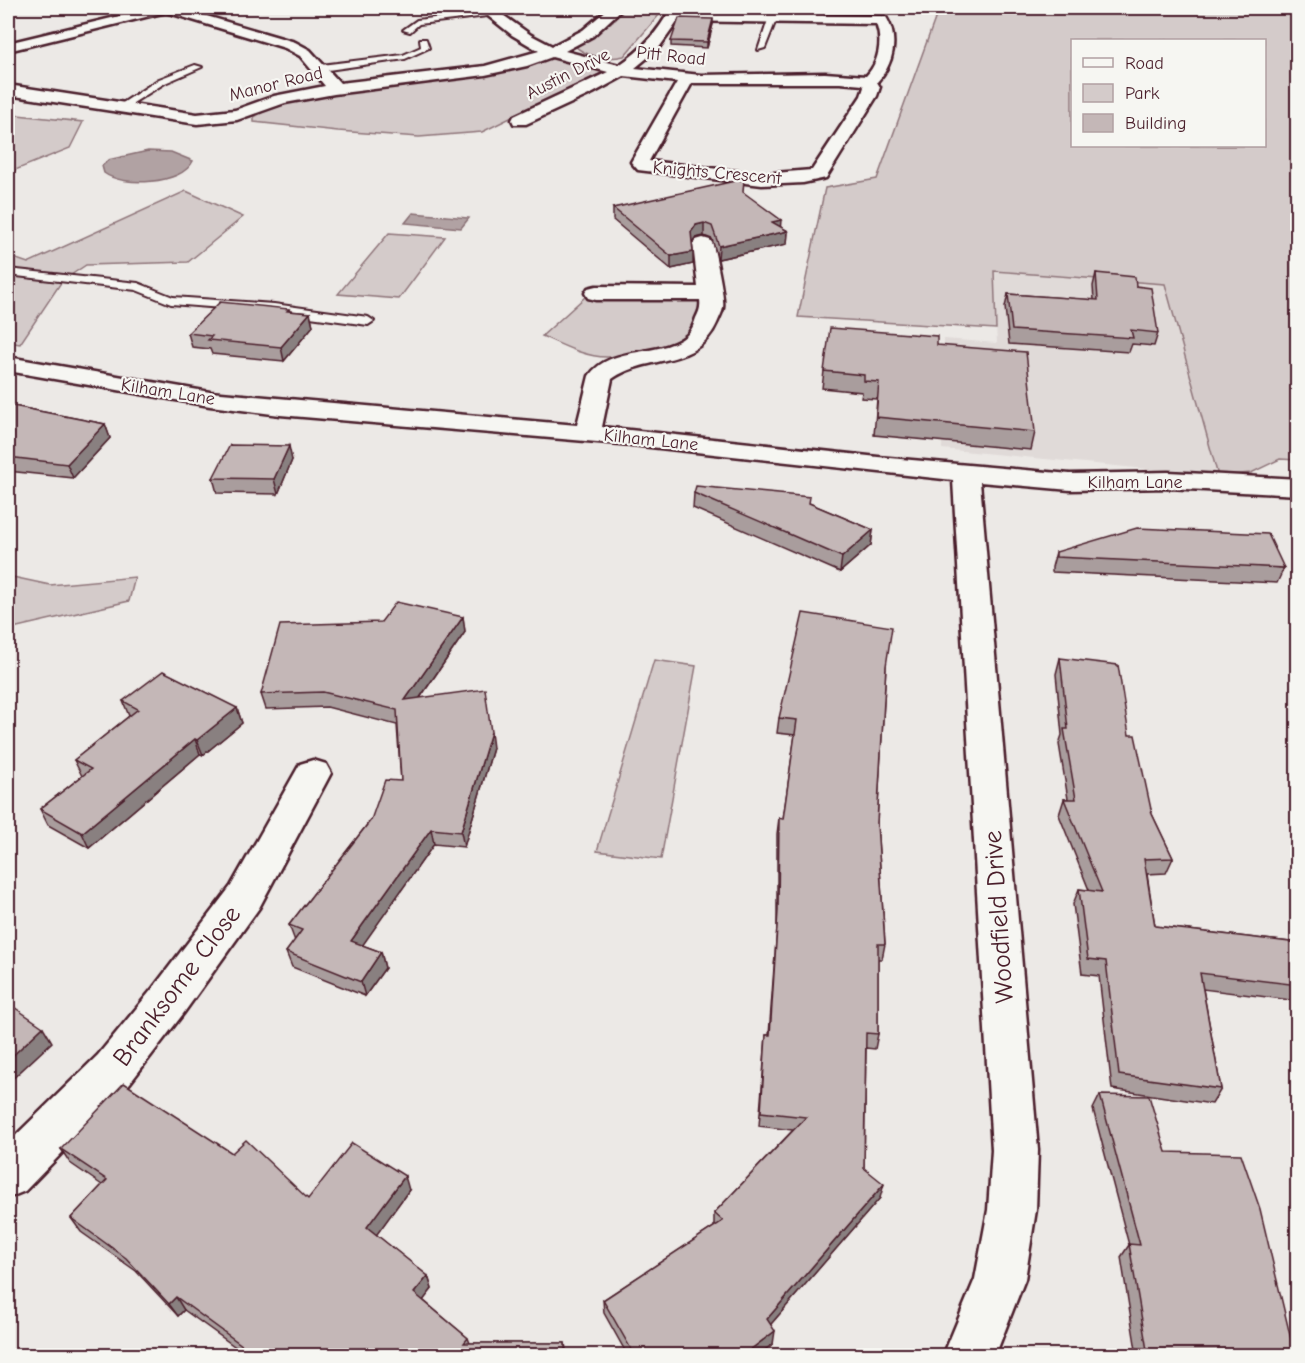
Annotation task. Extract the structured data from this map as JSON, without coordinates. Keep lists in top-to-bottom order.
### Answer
{
  "streets": {
    "street": [
      "Pitt Road",
      "Austin Drive",
      "Manor Road",
      "Knights Crescent",
      "Kilham Lane",
      "Woodfield Drive",
      "Branksome Close"
    ]
  },
  "crossings": [
    ["Pitt Road", "Austin Drive"],
    ["Pitt Road", "Manor Road"],
    ["Pitt Road", "Knights Crescent"],
    ["Kilham Lane", "Woodfield Drive"]
  ],
  "legend": ["Road", "Park", "Building"]
}
